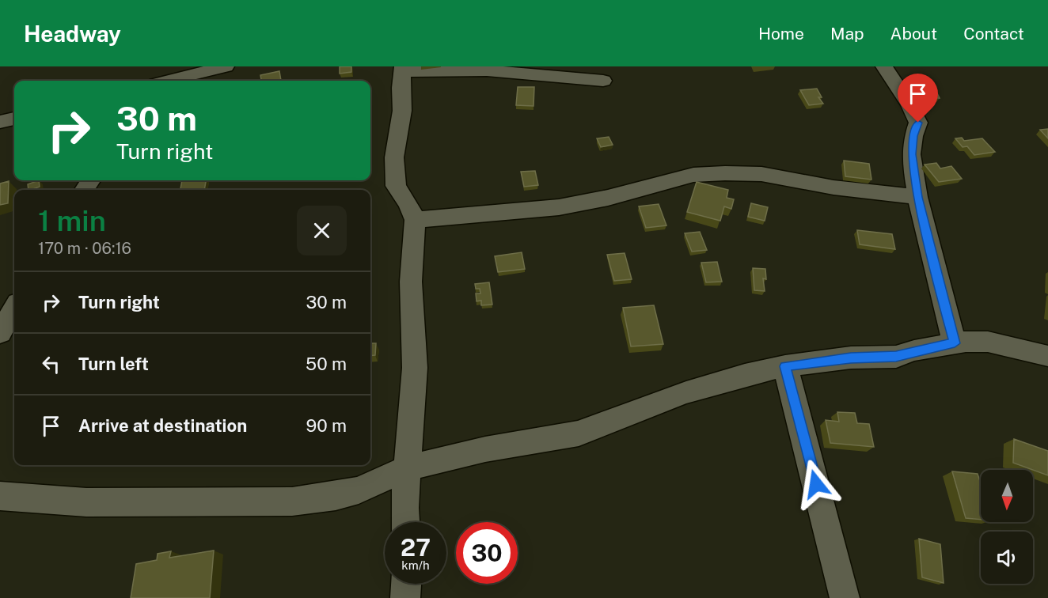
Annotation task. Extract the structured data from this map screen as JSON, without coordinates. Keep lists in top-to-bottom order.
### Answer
{
  "north": "bottom",
  "page": {
    "header": "Headway",
    "nav": [
      "Home",
      "Map",
      "About",
      "Contact"
    ],
    "turn": ["30 m", "Turn right"],
    "heading": ["1 min", "170 m · 06:16"],
    "list": [
      {
        "name": "Turn right",
        "value": "30 m"
      },
      {
        "name": "Turn left",
        "value": "50 m"
      },
      {
        "name": "Arrive at destination",
        "value": "90 m"
      }
    ],
    "speed": "27 km/h",
    "limit": "30"
  }
}
